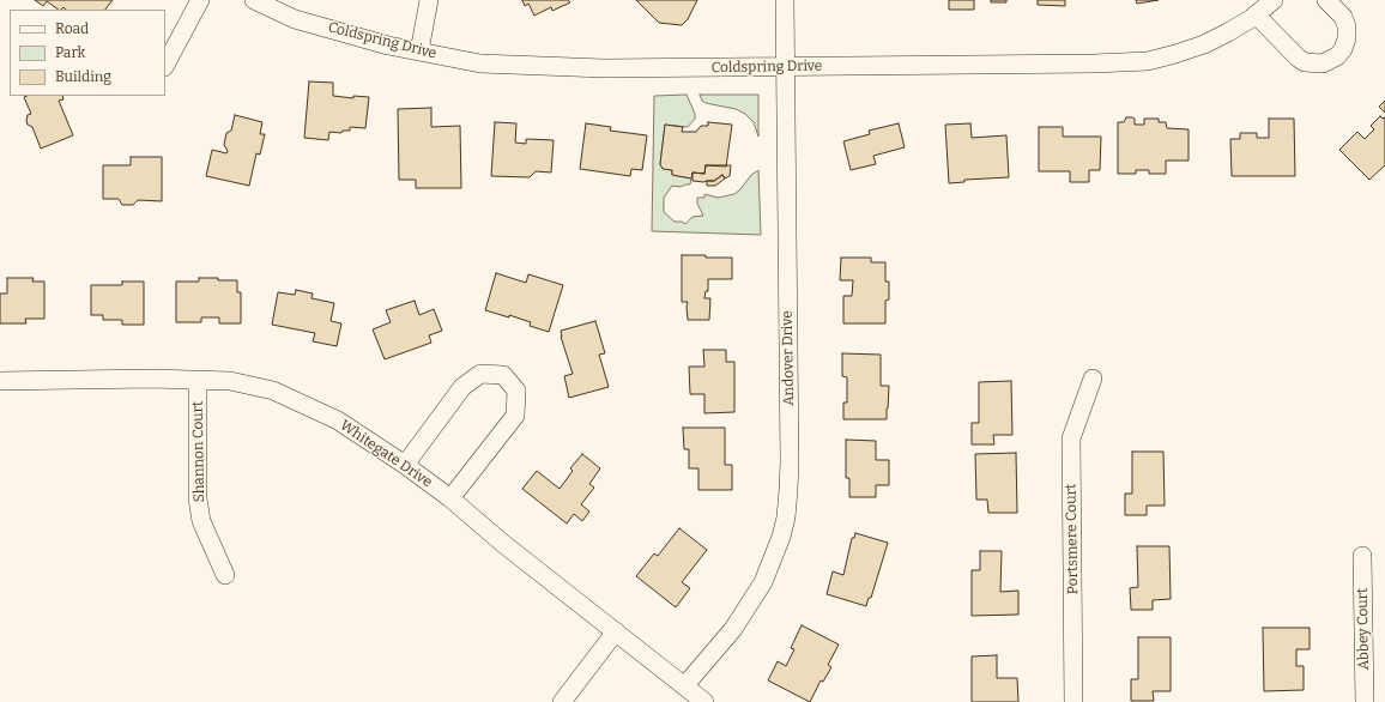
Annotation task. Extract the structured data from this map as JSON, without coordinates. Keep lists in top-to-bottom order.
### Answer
{
  "streets": {
    "street": [
      "Coldspring Drive",
      "Andover Drive",
      "Shannon Court",
      "Whitegate Drive",
      "Portsmere Court",
      "Abbey Court"
    ]
  },
  "crossings": [
    ["Coldspring Drive", "Andover Drive"],
    ["Andover Drive", "Whitegate Drive"],
    ["Shannon Court", "Whitegate Drive"]
  ],
  "legend": ["Road", "Park", "Building"]
}
